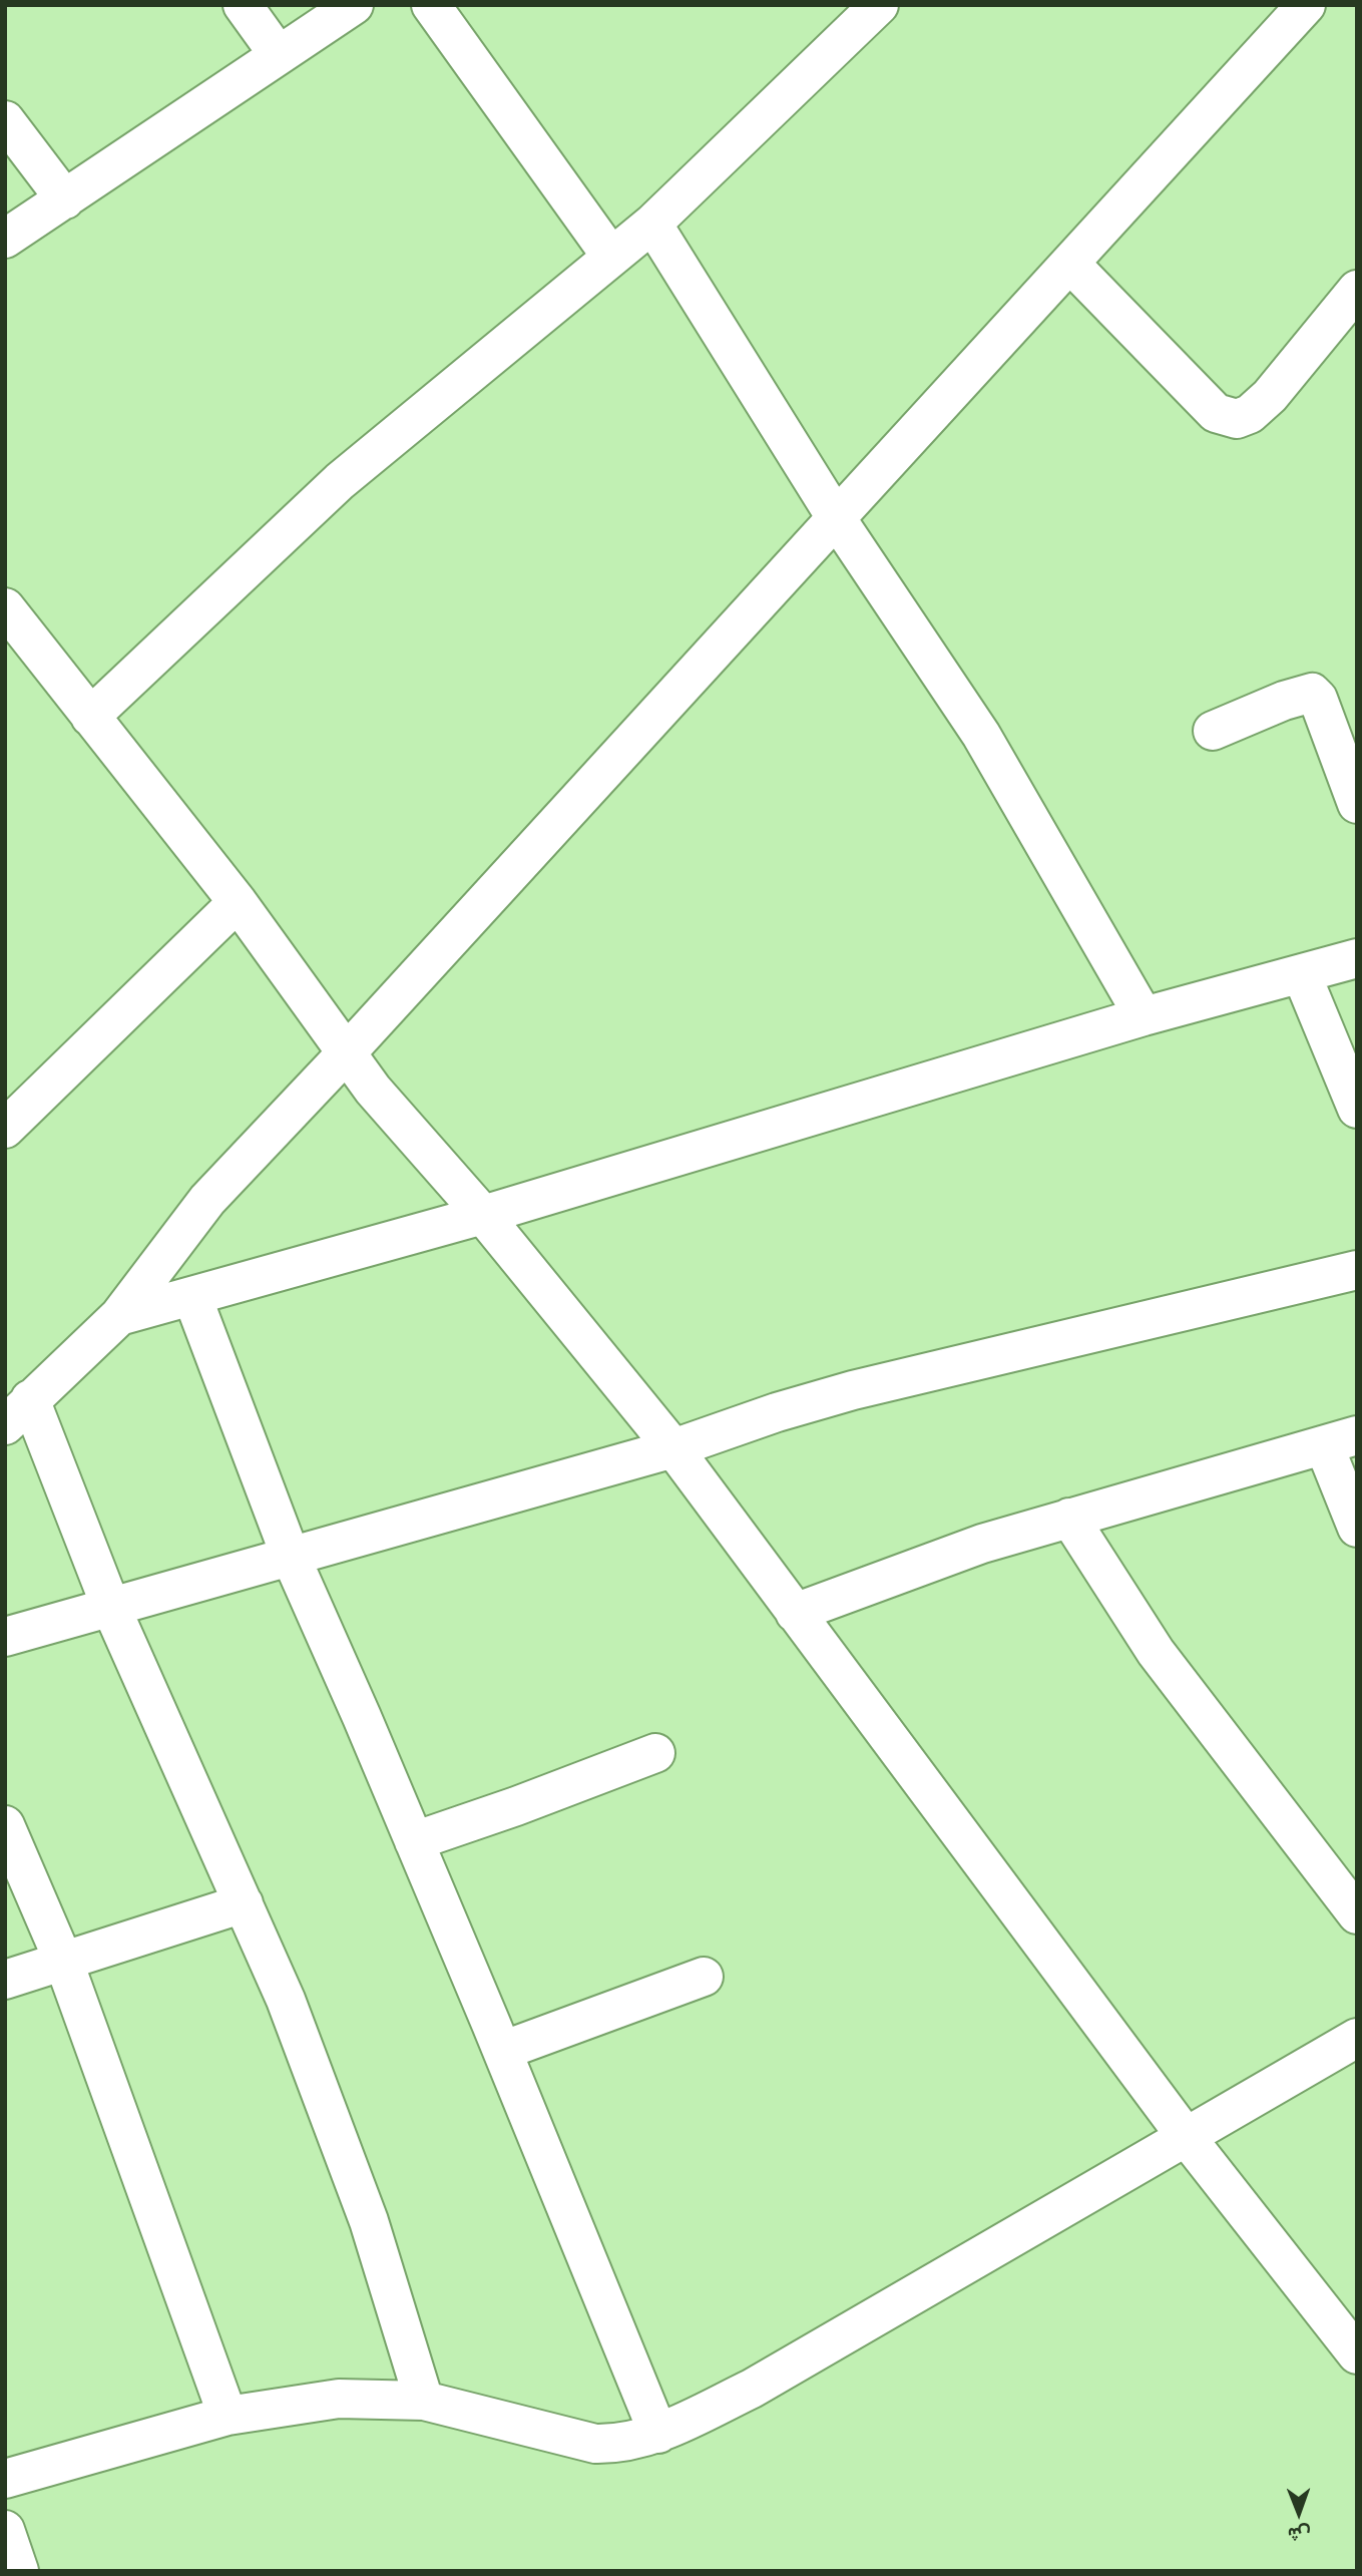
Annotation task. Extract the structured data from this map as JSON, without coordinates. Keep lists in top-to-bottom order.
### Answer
{
  "north": "bottom"
}
